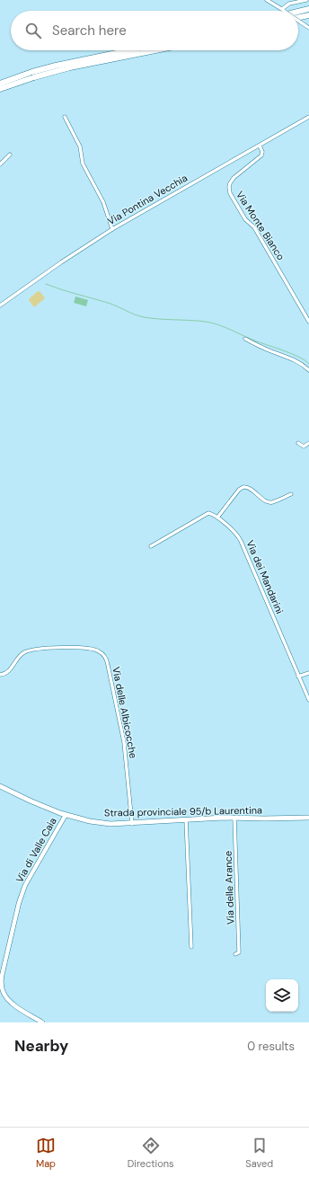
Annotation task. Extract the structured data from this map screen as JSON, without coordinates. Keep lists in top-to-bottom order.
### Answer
{
  "streets": {
    "main road": ["Strada provinciale 95/b Laurentina"],
    "street": [
      "Via Pontina Vecchia",
      "Via Monte Bianco",
      "Via dei Mandarini",
      "Via delle Albicocche",
      "Via di Valle Caia",
      "Via delle Arance"
    ]
  },
  "crossings": [
    ["Via Pontina Vecchia", "Via Monte Bianco"],
    ["Via delle Albicocche", "Strada provinciale 95/b Laurentina"],
    ["Strada provinciale 95/b Laurentina", "Via di Valle Caia"],
    ["Strada provinciale 95/b Laurentina", "Via delle Arance"]
  ],
  "page": {
    "search": "Search here",
    "heading": ["Nearby", "0 results"],
    "nav": ["Map", "Directions", "Saved"]
  }
}
